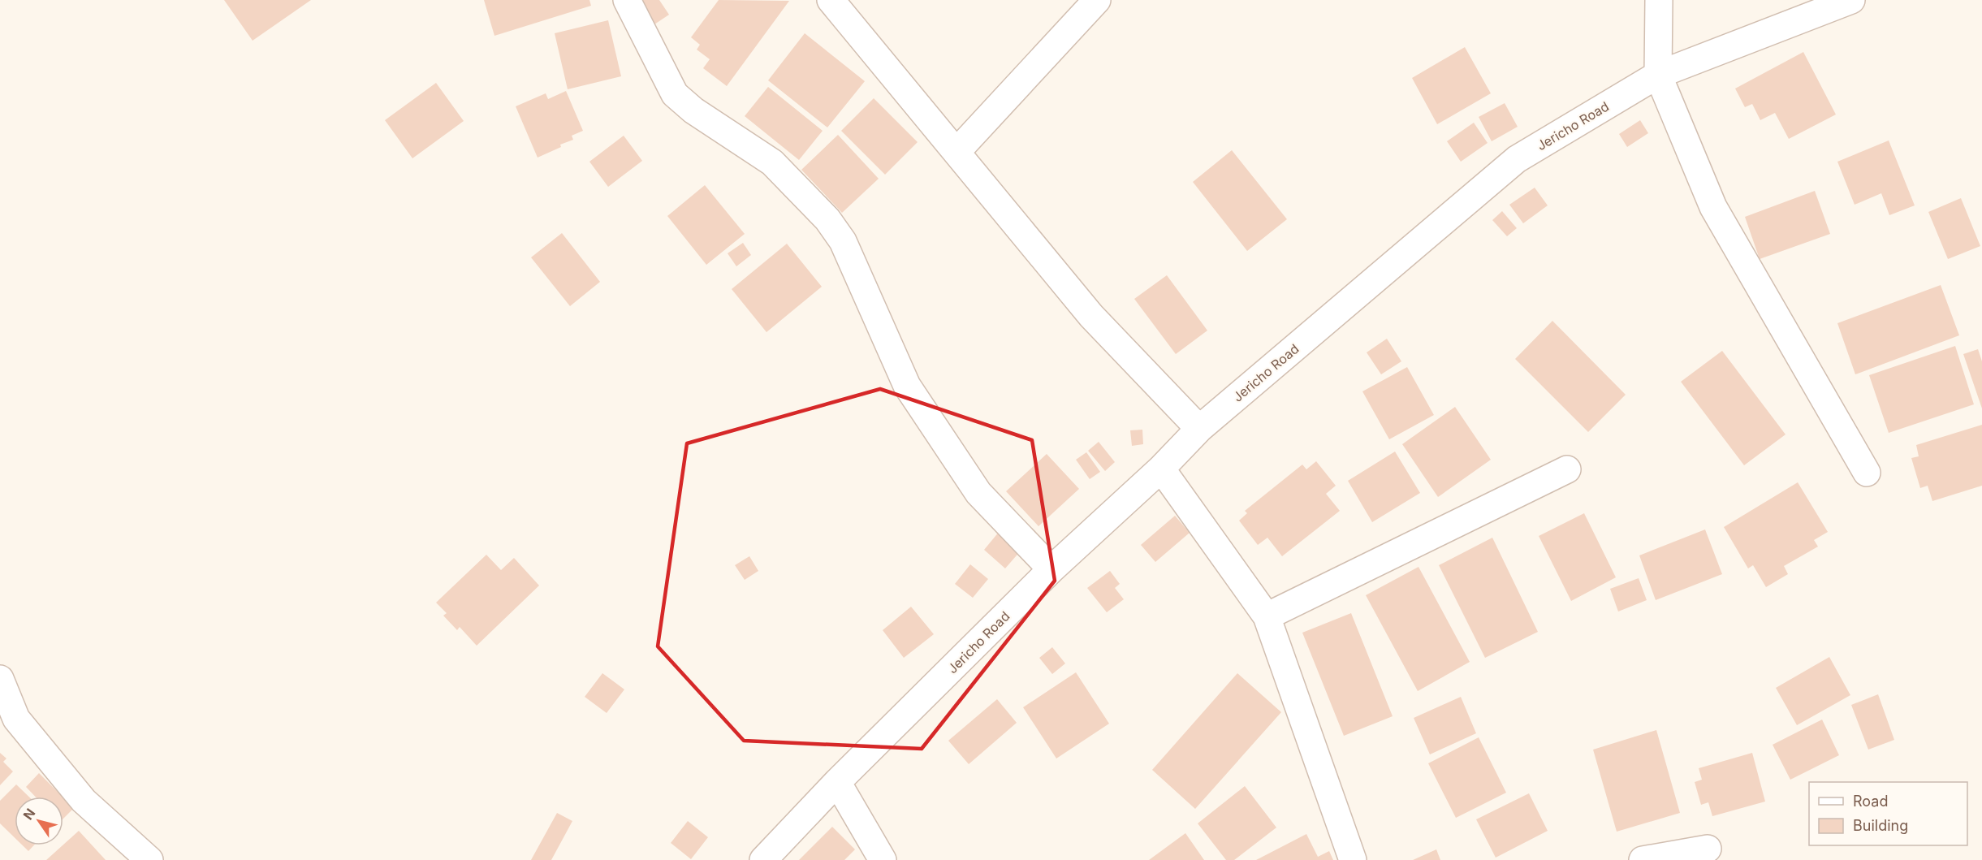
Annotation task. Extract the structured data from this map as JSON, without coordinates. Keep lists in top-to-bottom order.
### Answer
{
  "streets": {
    "street": ["Jericho Road"]
  },
  "legend": ["Road", "Building"],
  "north": "top left"
}
